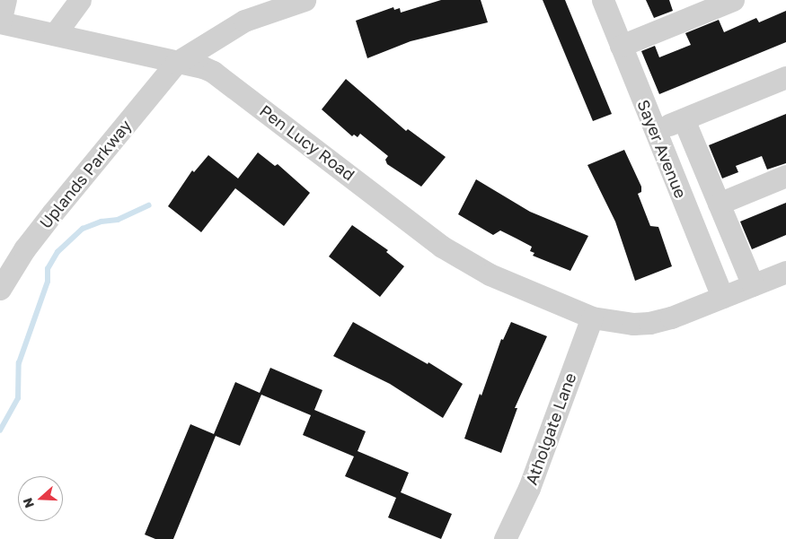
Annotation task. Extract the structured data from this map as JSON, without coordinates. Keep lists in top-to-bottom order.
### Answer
{
  "streets": {
    "street": [
      "Pen Lucy Road",
      "Sayer Avenue",
      "Uplands Parkway",
      "Atholgate Lane"
    ]
  },
  "crossings": [
    ["Pen Lucy Road", "Sayer Avenue"],
    ["Pen Lucy Road", "Uplands Parkway"],
    ["Pen Lucy Road", "Atholgate Lane"]
  ],
  "north": "left"
}
